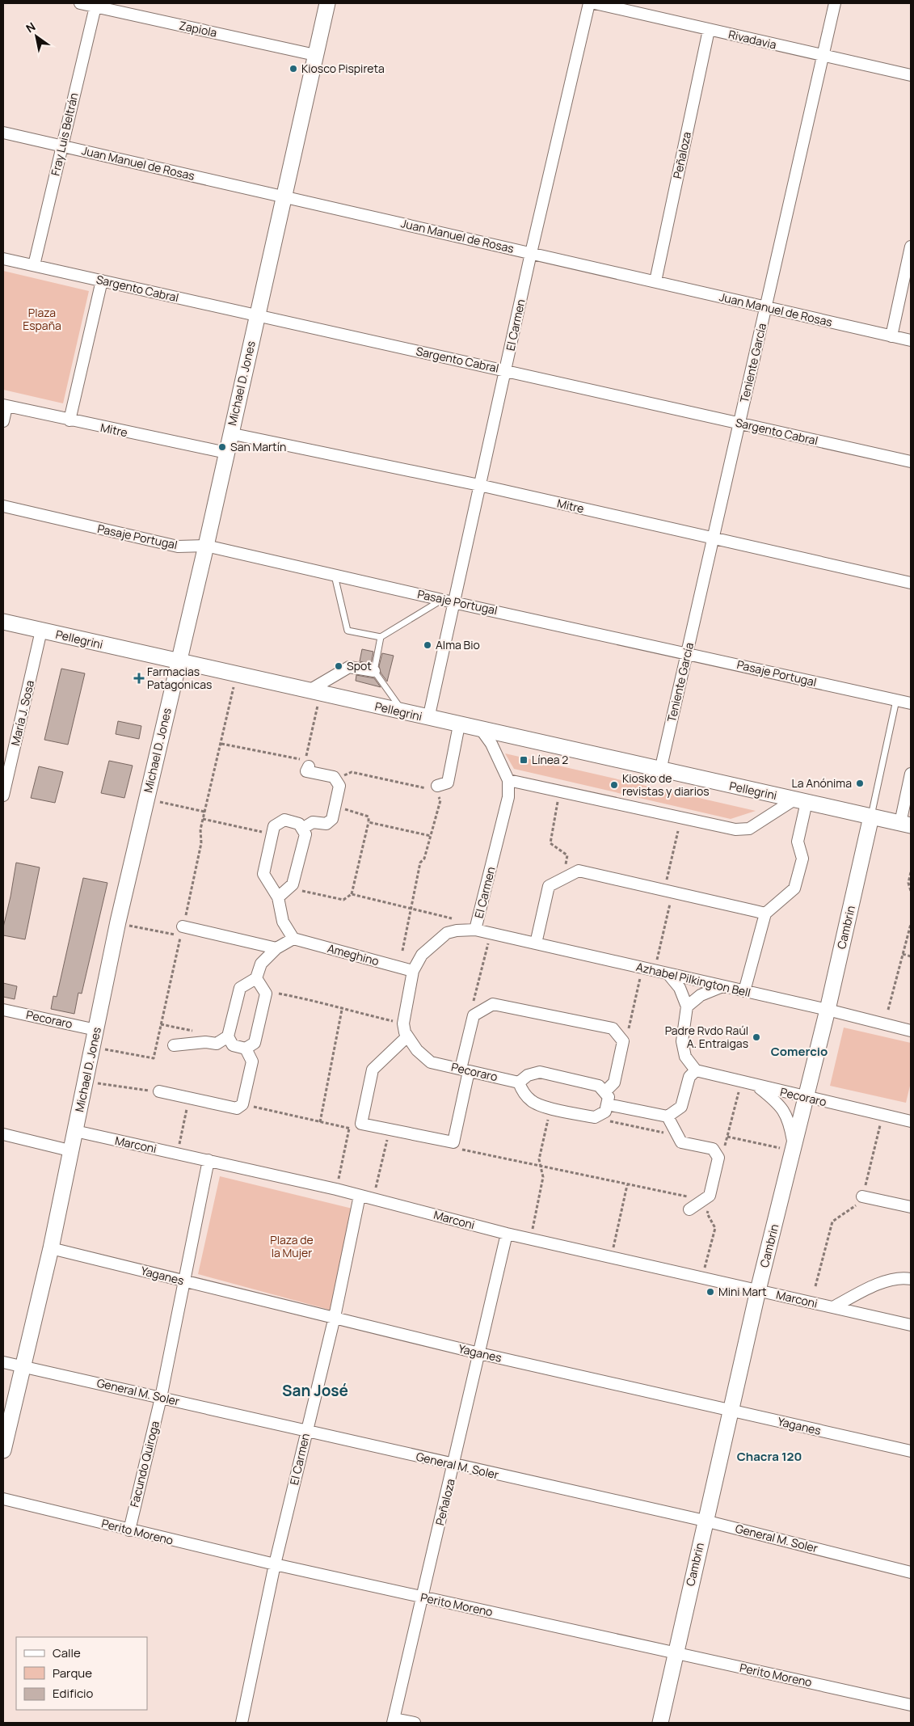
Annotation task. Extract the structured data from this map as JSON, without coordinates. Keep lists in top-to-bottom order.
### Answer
{
  "streets": {
    "street": [
      "Zapiola",
      "Rivadavia",
      "Fray Luis Beltrán",
      "Peñaloza",
      "Juan Manuel de Rosas",
      "Sargento Cabral",
      "El Carmen",
      "Teniente García",
      "Michael D. Jones",
      "Mitre",
      "Pasaje Portugal",
      "Pellegrini",
      "María J. Sosa",
      "Cambrin",
      "Ameghino",
      "Azhabel Pilkington Bell",
      "Pecoraro",
      "Marconi",
      "Yaganes",
      "General M. Soler",
      "Facundo Quiroga",
      "Perito Moreno"
    ]
  },
  "crossings": [
    ["Zapiola", "Fray Luis Beltrán"],
    ["Zapiola", "Michael D. Jones"],
    ["Rivadavia", "Peñaloza"],
    ["Rivadavia", "Teniente García"],
    ["Fray Luis Beltrán", "Juan Manuel de Rosas"],
    ["Fray Luis Beltrán", "Sargento Cabral"],
    ["Peñaloza", "Juan Manuel de Rosas"],
    ["Peñaloza", "Marconi"],
    ["Peñaloza", "Yaganes"],
    ["Peñaloza", "General M. Soler"],
    ["Peñaloza", "Perito Moreno"],
    ["Juan Manuel de Rosas", "El Carmen"],
    ["Juan Manuel de Rosas", "Teniente García"],
    ["Juan Manuel de Rosas", "Michael D. Jones"],
    ["Sargento Cabral", "El Carmen"],
    ["Sargento Cabral", "Teniente García"],
    ["Sargento Cabral", "Michael D. Jones"],
    ["El Carmen", "Mitre"],
    ["El Carmen", "Pasaje Portugal"],
    ["El Carmen", "Pellegrini"],
    ["El Carmen", "Ameghino"],
    ["El Carmen", "Azhabel Pilkington Bell"],
    ["El Carmen", "Pecoraro"],
    ["El Carmen", "Marconi"],
    ["El Carmen", "Yaganes"],
    ["El Carmen", "General M. Soler"],
    ["El Carmen", "Perito Moreno"],
    ["Teniente García", "Mitre"],
    ["Teniente García", "Pasaje Portugal"],
    ["Teniente García", "Pellegrini"],
    ["Michael D. Jones", "Mitre"],
    ["Michael D. Jones", "Pasaje Portugal"],
    ["Michael D. Jones", "Pellegrini"],
    ["Michael D. Jones", "Pecoraro"],
    ["Michael D. Jones", "Marconi"],
    ["Michael D. Jones", "Yaganes"],
    ["Michael D. Jones", "General M. Soler"],
    ["Pellegrini", "María J. Sosa"],
    ["Pellegrini", "Cambrin"],
    ["Cambrin", "Azhabel Pilkington Bell"],
    ["Cambrin", "Pecoraro"],
    ["Cambrin", "Marconi"],
    ["Cambrin", "Yaganes"],
    ["Cambrin", "General M. Soler"],
    ["Cambrin", "Perito Moreno"],
    ["Marconi", "Facundo Quiroga"],
    ["Yaganes", "Facundo Quiroga"],
    ["General M. Soler", "Facundo Quiroga"],
    ["Facundo Quiroga", "Perito Moreno"]
  ],
  "districts": ["Comercio", "San José", "Chacra 120"],
  "parks": ["Plaza España", "Plaza de la Mujer"],
  "places": {
    "other": [
      "Kiosco Pispireta",
      "San Martín",
      "Alma Bio",
      "Spot",
      "La Anónima",
      "Kiosko de revistas y diarios",
      "Padre Rvdo Raúl A. Entraigas",
      "Mini Mart"
    ],
    "health": ["Farmacias Patagonicas"],
    "transit": ["Línea 2"]
  },
  "legend": ["Calle", "Parque", "Edificio"],
  "north": "top left"
}
